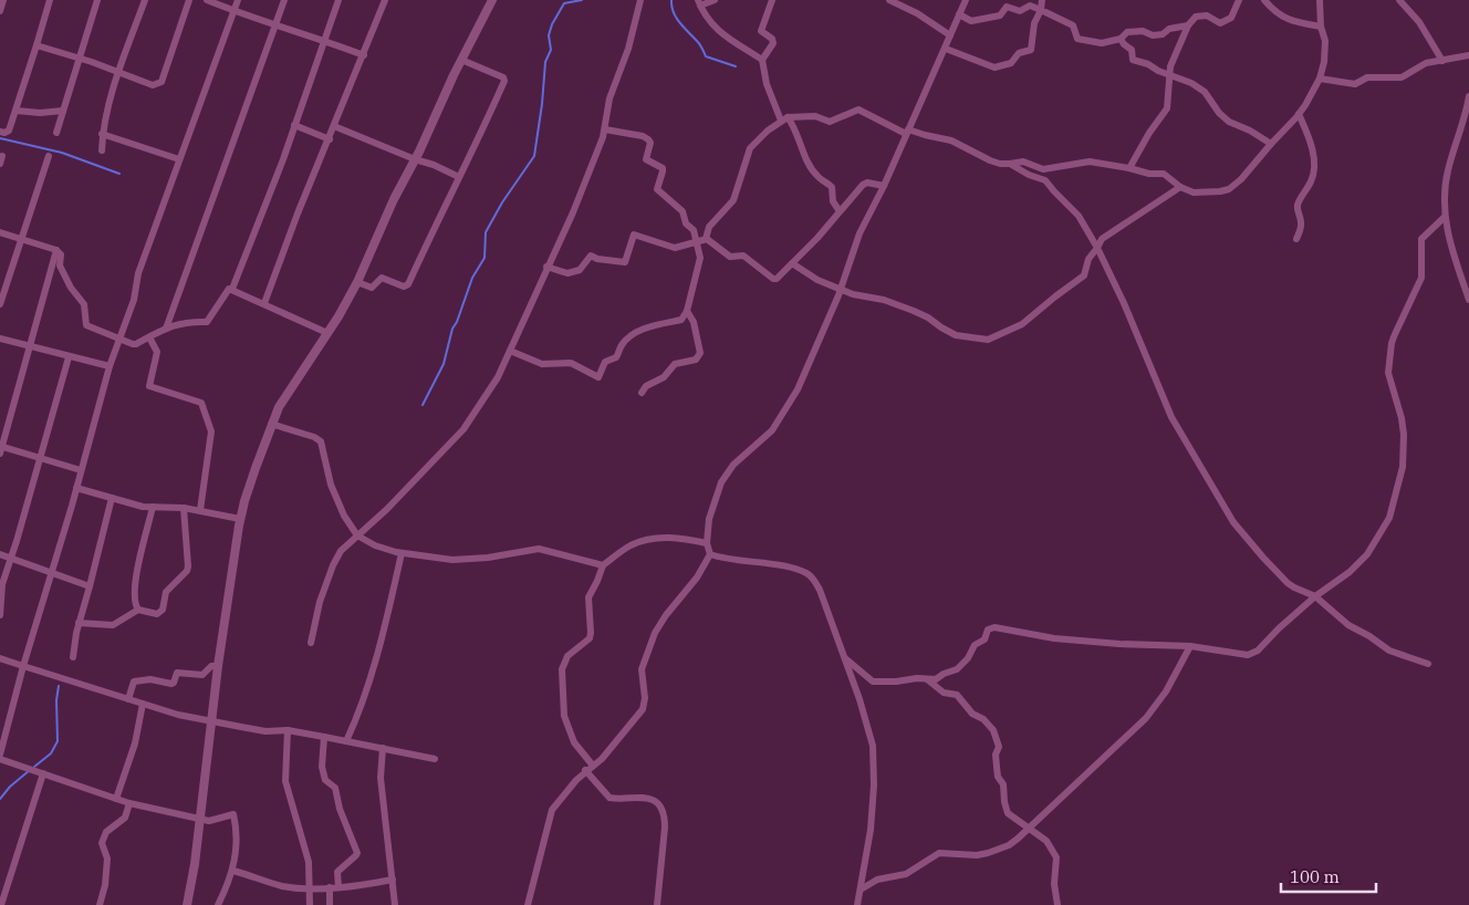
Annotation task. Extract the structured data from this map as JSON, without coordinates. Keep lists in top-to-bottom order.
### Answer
{
  "scale_bar": "100 m"
}
